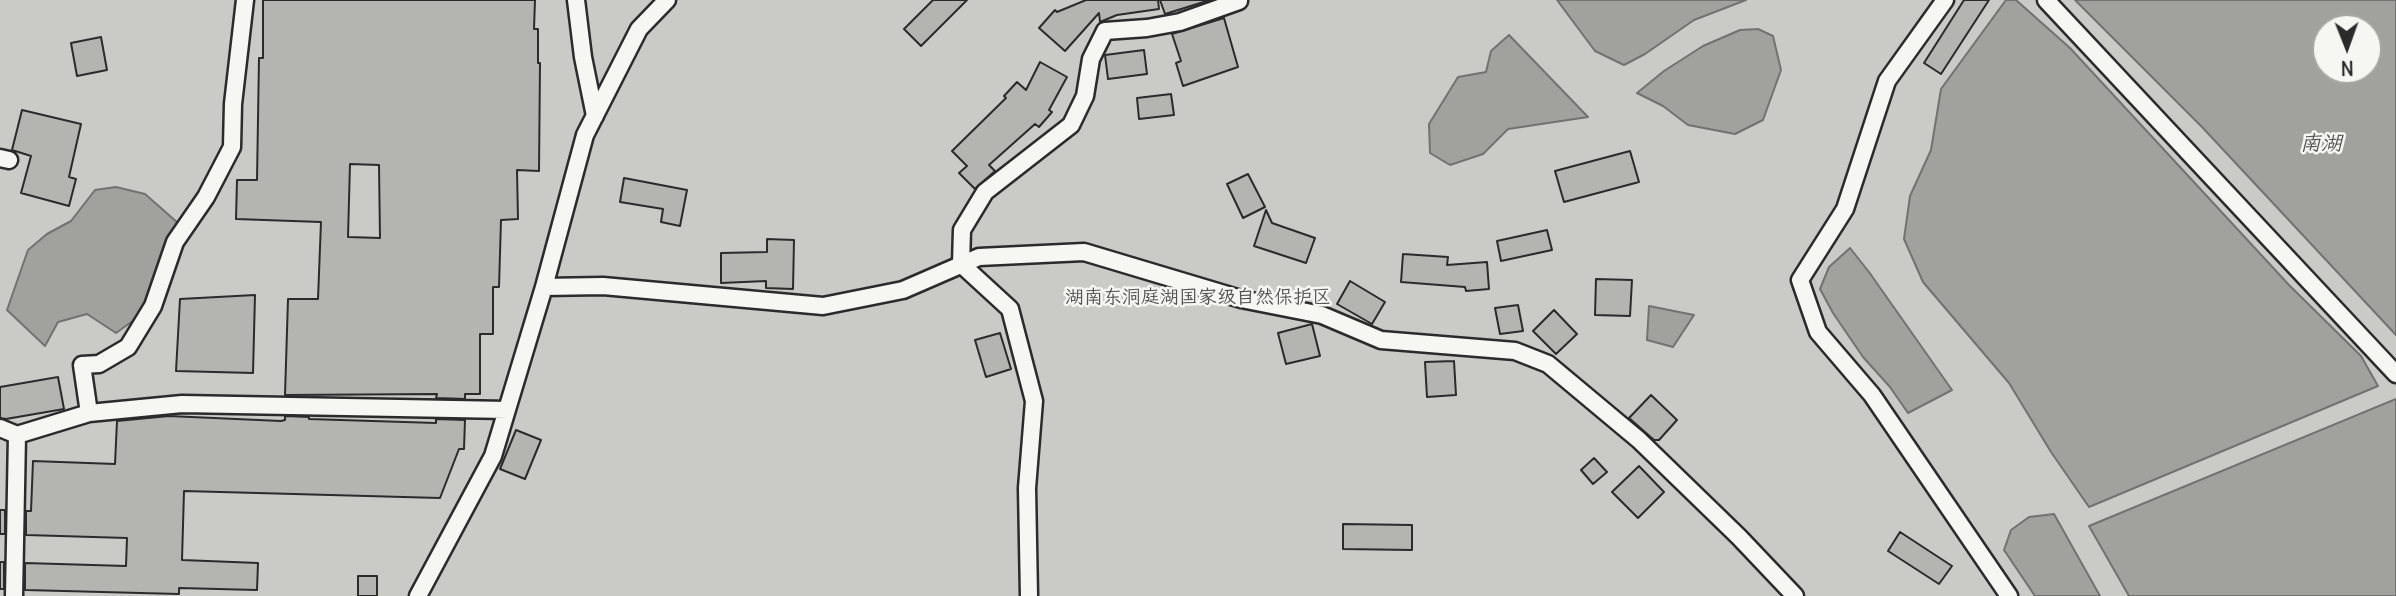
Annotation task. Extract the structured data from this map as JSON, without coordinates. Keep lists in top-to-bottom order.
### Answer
{
  "water": ["南湖"],
  "parks": ["湖南东洞庭湖国家级自然保护区"],
  "north": "bottom"
}
